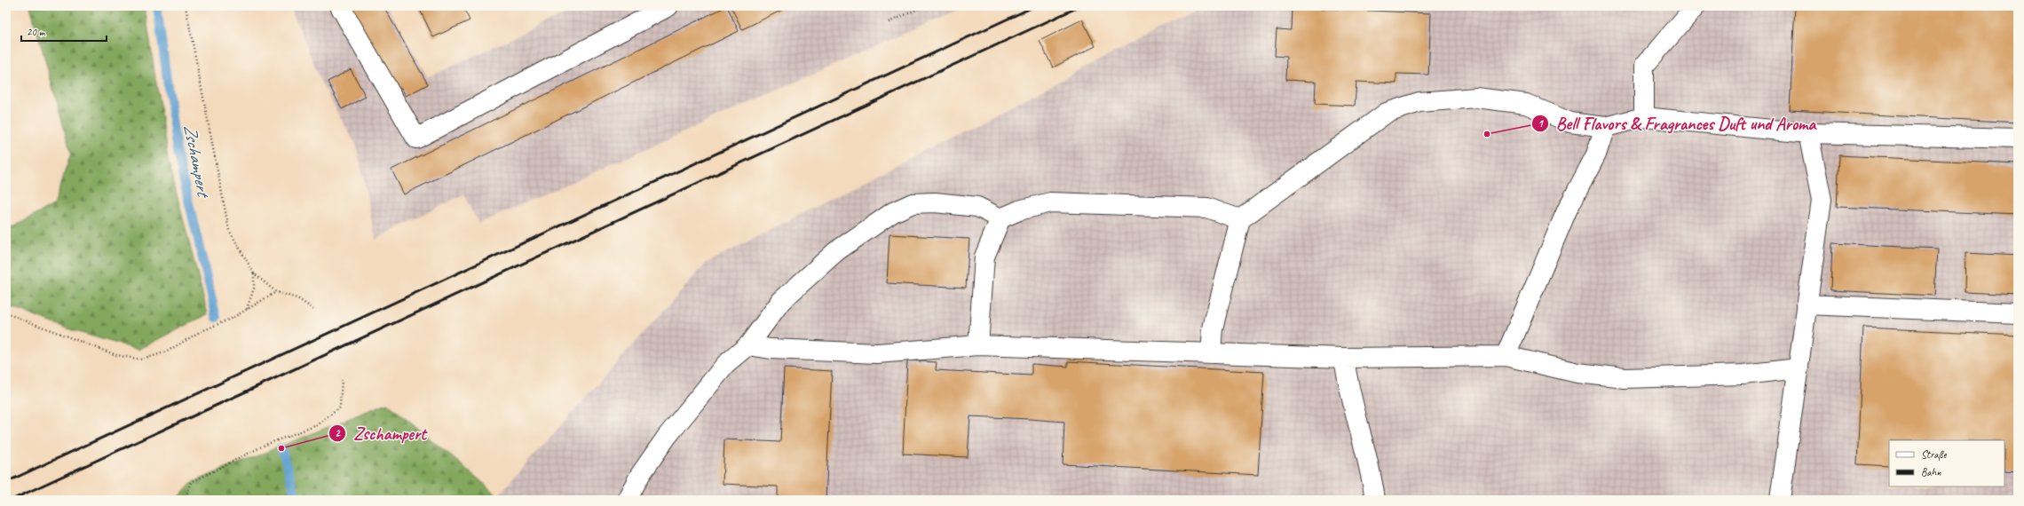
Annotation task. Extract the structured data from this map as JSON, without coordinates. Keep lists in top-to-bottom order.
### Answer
{
  "water": ["Zschampert"],
  "places": ["Bell Flavors & Fragrances Duft und Aroma", "Zschampert"],
  "legend": ["Straße", "Bahn"],
  "scale_bar": "20 m"
}
